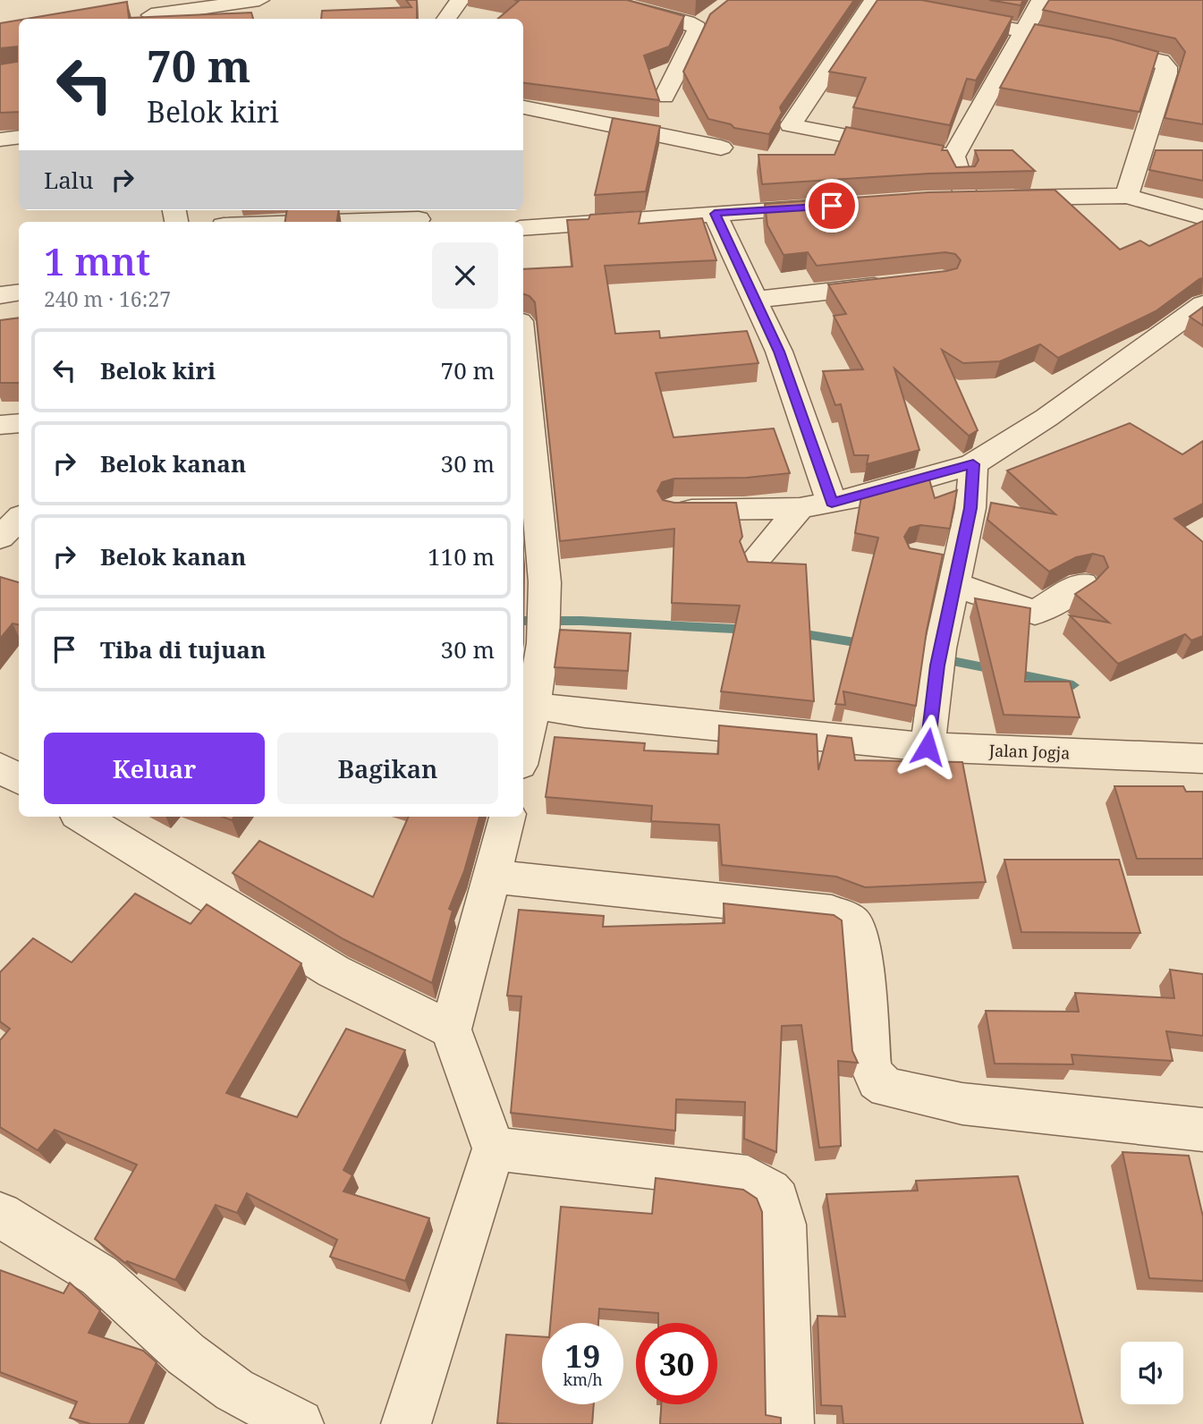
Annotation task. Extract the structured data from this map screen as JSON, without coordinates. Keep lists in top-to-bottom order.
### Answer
{
  "streets": {
    "street": ["Jalan Jogja"]
  },
  "page": {
    "turn": ["70 m", "Belok kiri"],
    "then": "Lalu",
    "heading": ["1 mnt", "240 m · 16:27"],
    "list": [
      {
        "name": "Belok kiri",
        "value": "70 m"
      },
      {
        "name": "Belok kanan",
        "value": "30 m"
      },
      {
        "name": "Belok kanan",
        "value": "110 m"
      },
      {
        "name": "Tiba di tujuan",
        "value": "30 m"
      }
    ],
    "buttons": ["Keluar", "Bagikan"],
    "speed": "19 km/h",
    "limit": "30"
  }
}
